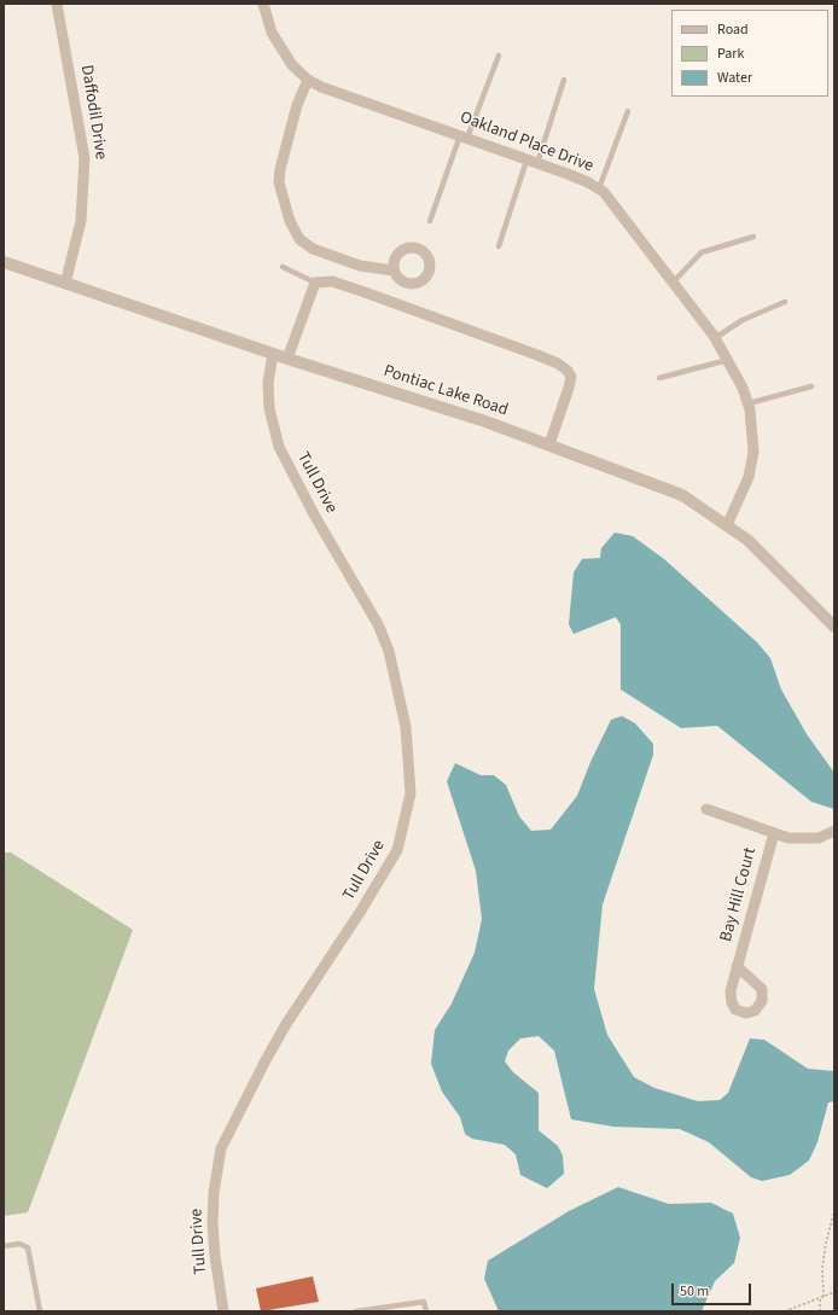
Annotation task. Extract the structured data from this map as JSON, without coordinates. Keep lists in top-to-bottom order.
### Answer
{
  "streets": {
    "street": [
      "Daffodil Drive",
      "Oakland Place Drive",
      "Pontiac Lake Road",
      "Tull Drive",
      "Bay Hill Court"
    ]
  },
  "crossings": [
    ["Daffodil Drive", "Pontiac Lake Road"],
    ["Oakland Place Drive", "Pontiac Lake Road"],
    ["Pontiac Lake Road", "Tull Drive"]
  ],
  "legend": ["Road", "Park", "Water"],
  "scale_bar": "50 m"
}
